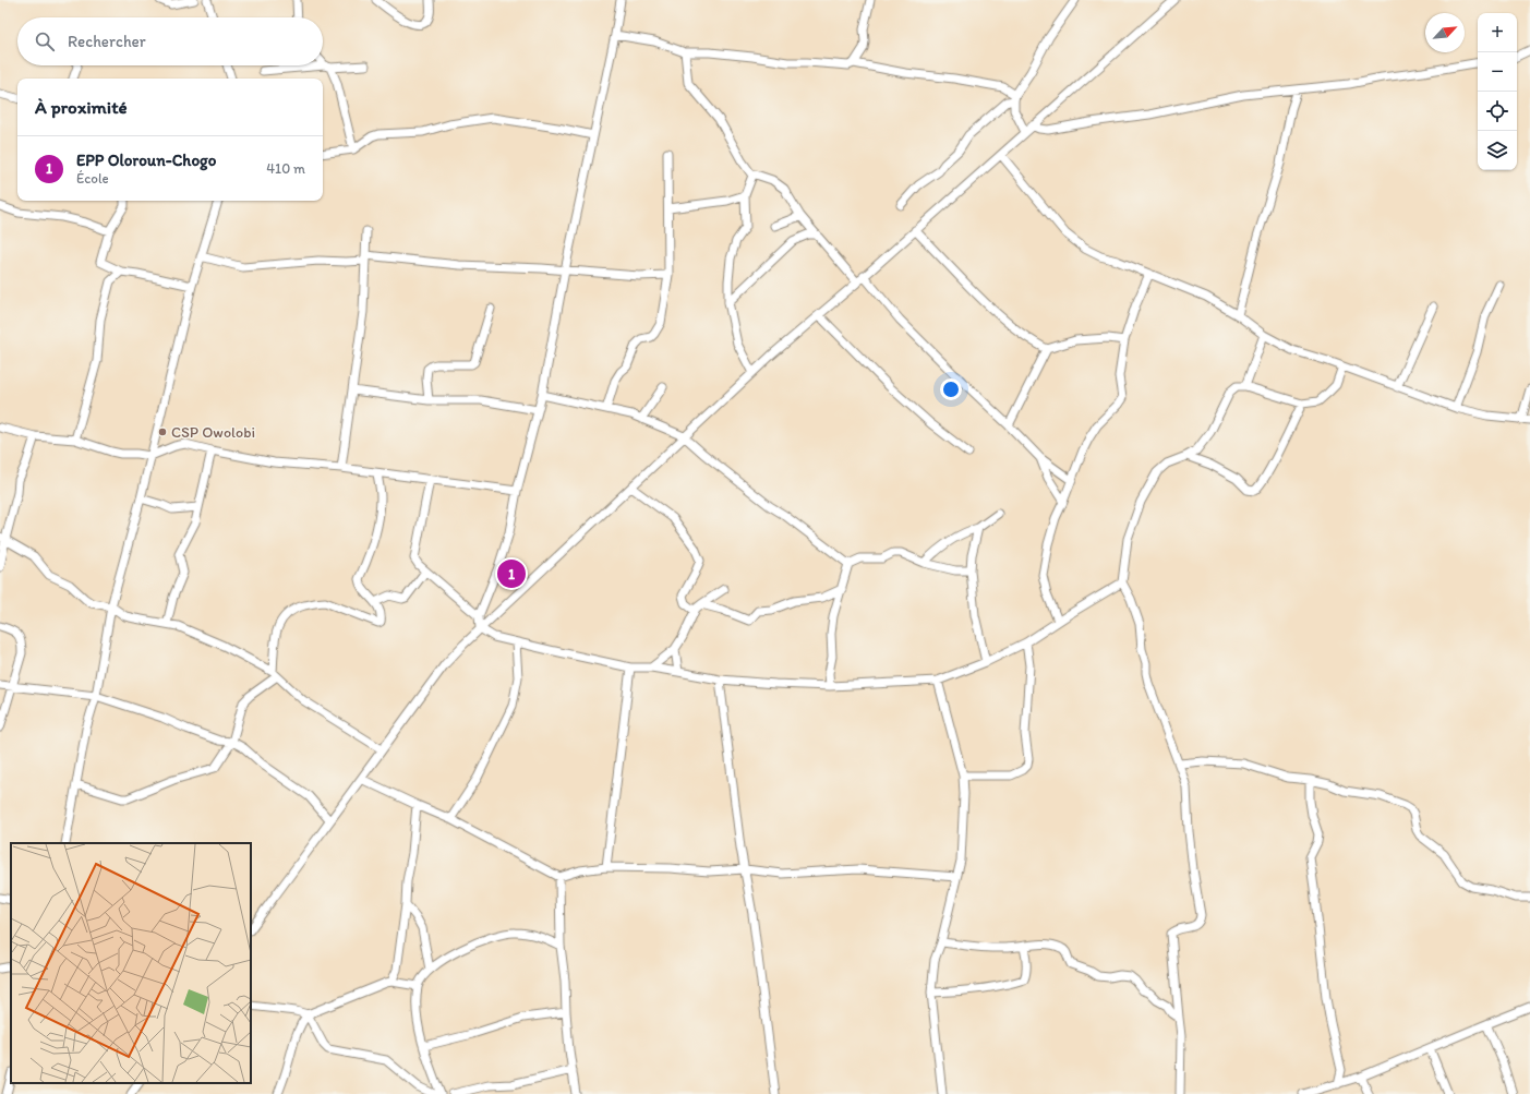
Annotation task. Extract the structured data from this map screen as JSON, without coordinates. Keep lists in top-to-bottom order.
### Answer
{
  "places": ["CSP Owolobi"],
  "north": "top right",
  "page": {
    "map_buttons": ["+", "−"],
    "search": "Rechercher",
    "heading": "À proximité",
    "list": [
      {
        "mark": "1",
        "name": "EPP Oloroun-Chogo",
        "note": "École",
        "value": "410 m"
      }
    ],
    "pins": "1"
  }
}
